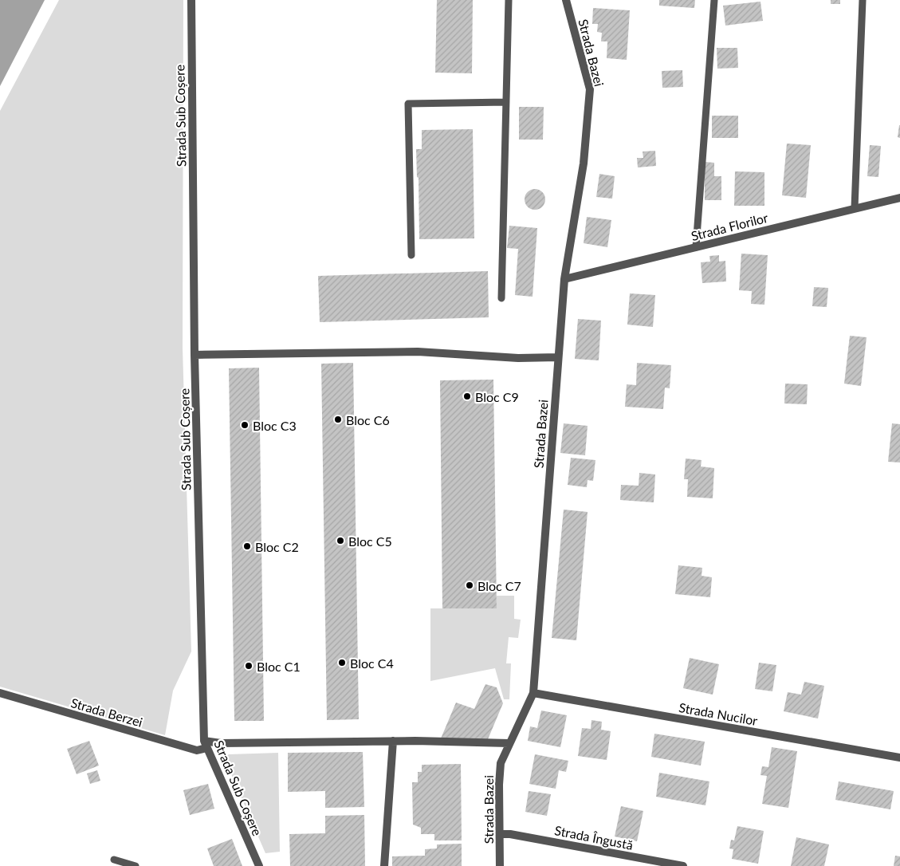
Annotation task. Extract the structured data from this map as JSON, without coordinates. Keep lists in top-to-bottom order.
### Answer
{
  "streets": {
    "street": [
      "Strada Bazei",
      "Strada Sub Coșere",
      "Strada Florilor",
      "Strada Berzei",
      "Strada Nucilor",
      "Strada Îngustă"
    ]
  },
  "crossings": [
    ["Strada Bazei", "Strada Florilor"],
    ["Strada Bazei", "Strada Berzei"],
    ["Strada Bazei", "Strada Nucilor"],
    ["Strada Bazei", "Strada Îngustă"],
    ["Strada Sub Coșere", "Strada Berzei"]
  ],
  "places": [
    "Bloc C9",
    "Bloc C6",
    "Bloc C3",
    "Bloc C5",
    "Bloc C2",
    "Bloc C7",
    "Bloc C4",
    "Bloc C1"
  ]
}
